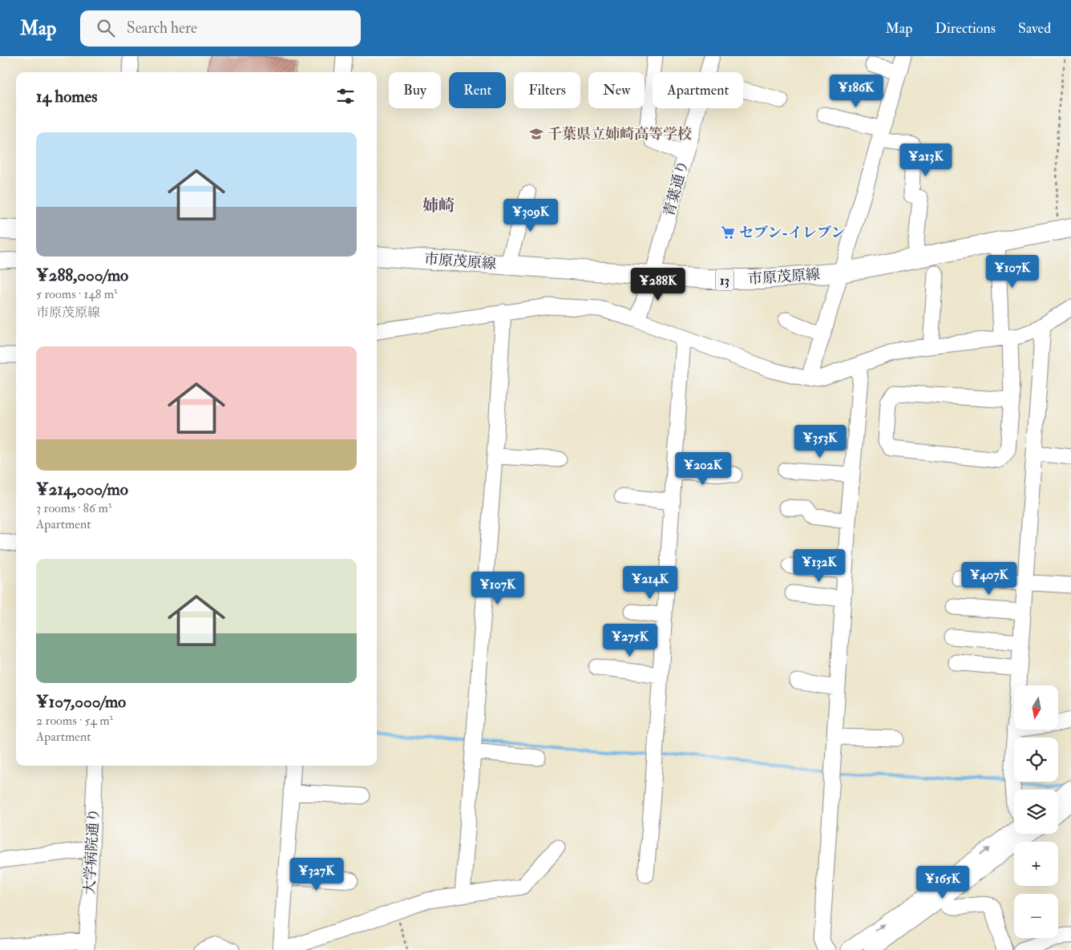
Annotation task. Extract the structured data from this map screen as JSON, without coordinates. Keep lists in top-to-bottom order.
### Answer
{
  "streets": {
    "main road": ["市原茂原線", "13"],
    "street": ["青葉通り", "大学病院通り"]
  },
  "crossings": [
    ["青葉通り", "市原茂原線"]
  ],
  "districts": ["姉崎"],
  "places": {
    "school or university": ["千葉県立姉崎高等学校"],
    "supermarket": ["セブン-イレブン"]
  },
  "north": "bottom",
  "page": {
    "header": "Map",
    "search": "Search here",
    "nav": ["Map", "Directions", "Saved"],
    "chip": [
      "Buy",
      "Rent",
      "Filters",
      "New",
      "Apartment"
    ],
    "heading": "14 homes",
    "price": [
      "¥186K",
      "¥213K",
      "¥309K",
      "¥107K",
      "¥288K",
      "¥353K",
      "¥202K",
      "¥132K",
      "¥407K",
      "¥214K",
      "¥107K",
      "¥275K",
      "¥327K",
      "¥165K"
    ],
    "list": [
      {
        "name": "¥288,000/mo",
        "note": "5 rooms · 148 m² · 市原茂原線"
      },
      {
        "name": "¥214,000/mo",
        "note": "3 rooms · 86 m² · Apartment"
      },
      {
        "name": "¥107,000/mo",
        "note": "2 rooms · 54 m² · Apartment"
      }
    ],
    "map_buttons": ["+", "−"]
  }
}
